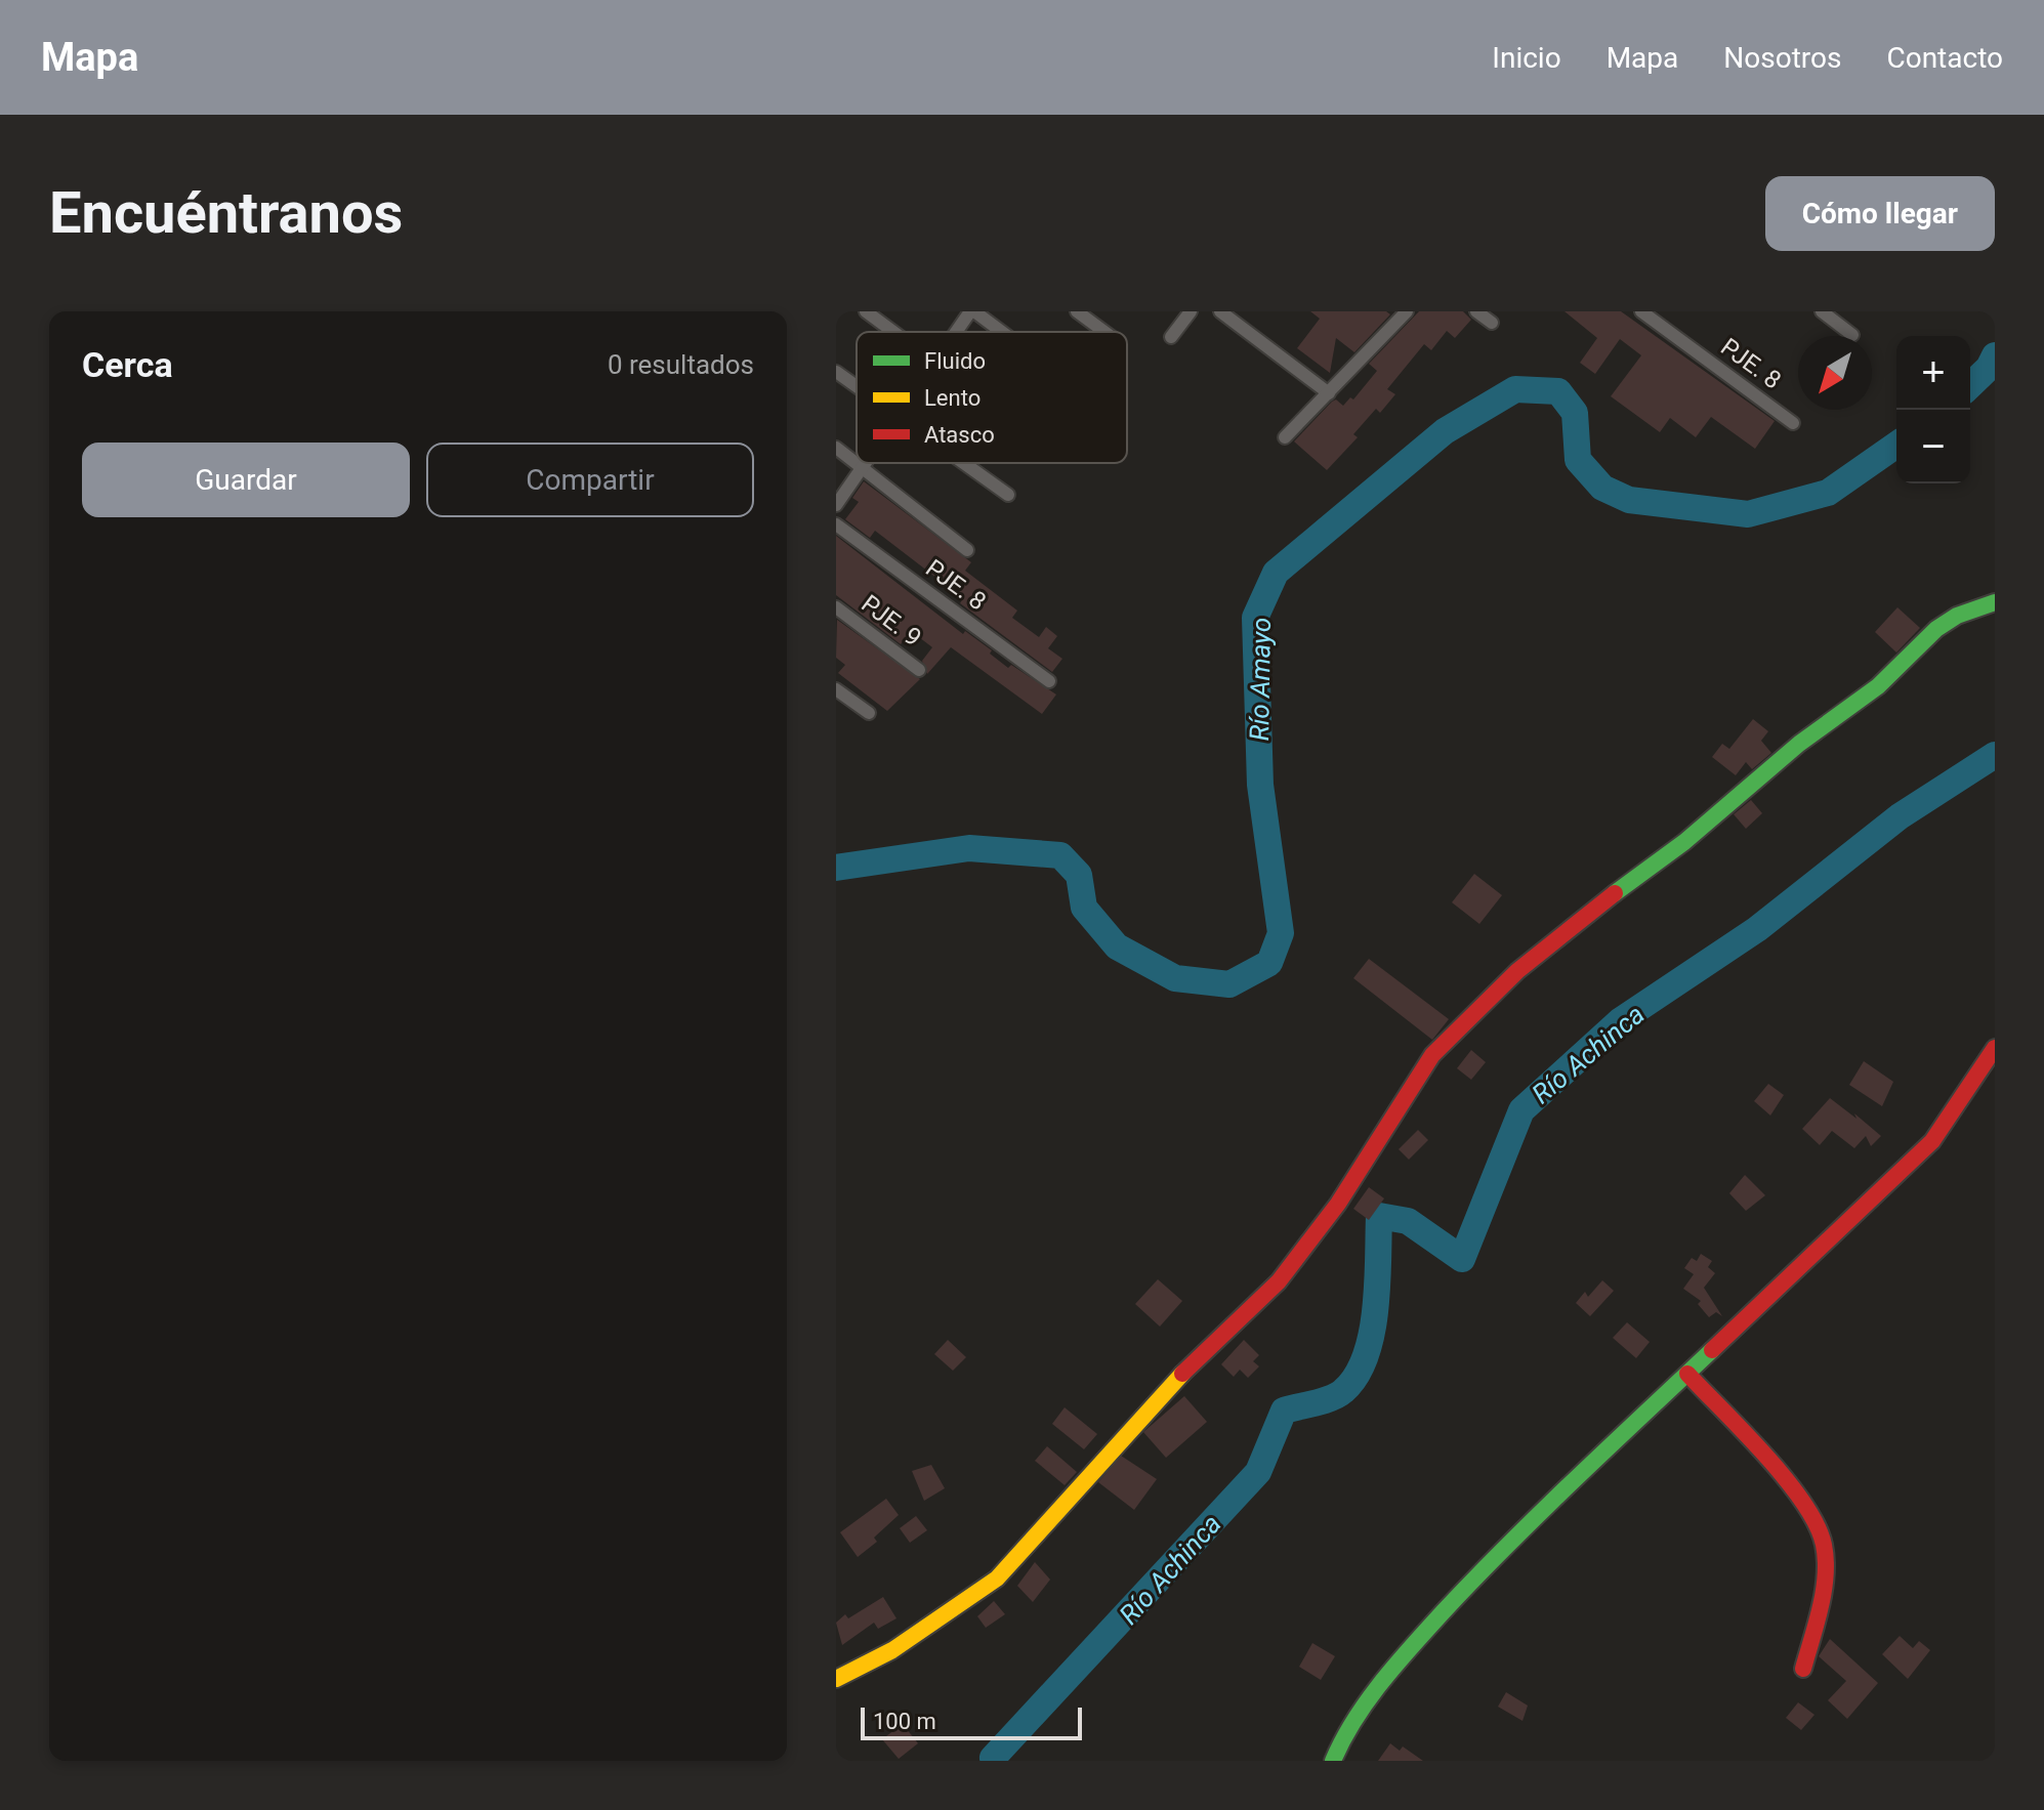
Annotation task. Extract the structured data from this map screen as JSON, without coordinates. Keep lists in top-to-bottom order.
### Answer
{
  "streets": {
    "street": ["PJE. 8", "PJE. 9"]
  },
  "water": ["Río Amayo", "Río Achinca"],
  "legend": ["Fluido", "Lento", "Atasco"],
  "scale_bar": "100 m",
  "north": "bottom left",
  "page": {
    "header": "Mapa",
    "nav": [
      "Inicio",
      "Mapa",
      "Nosotros",
      "Contacto"
    ],
    "buttons": [
      "Cómo llegar",
      ["Guardar", "Compartir"]
    ],
    "title": "Encuéntranos",
    "heading": ["Cerca", "0 resultados"],
    "map_buttons": ["+", "−"],
    "scale": "100 m"
  }
}
